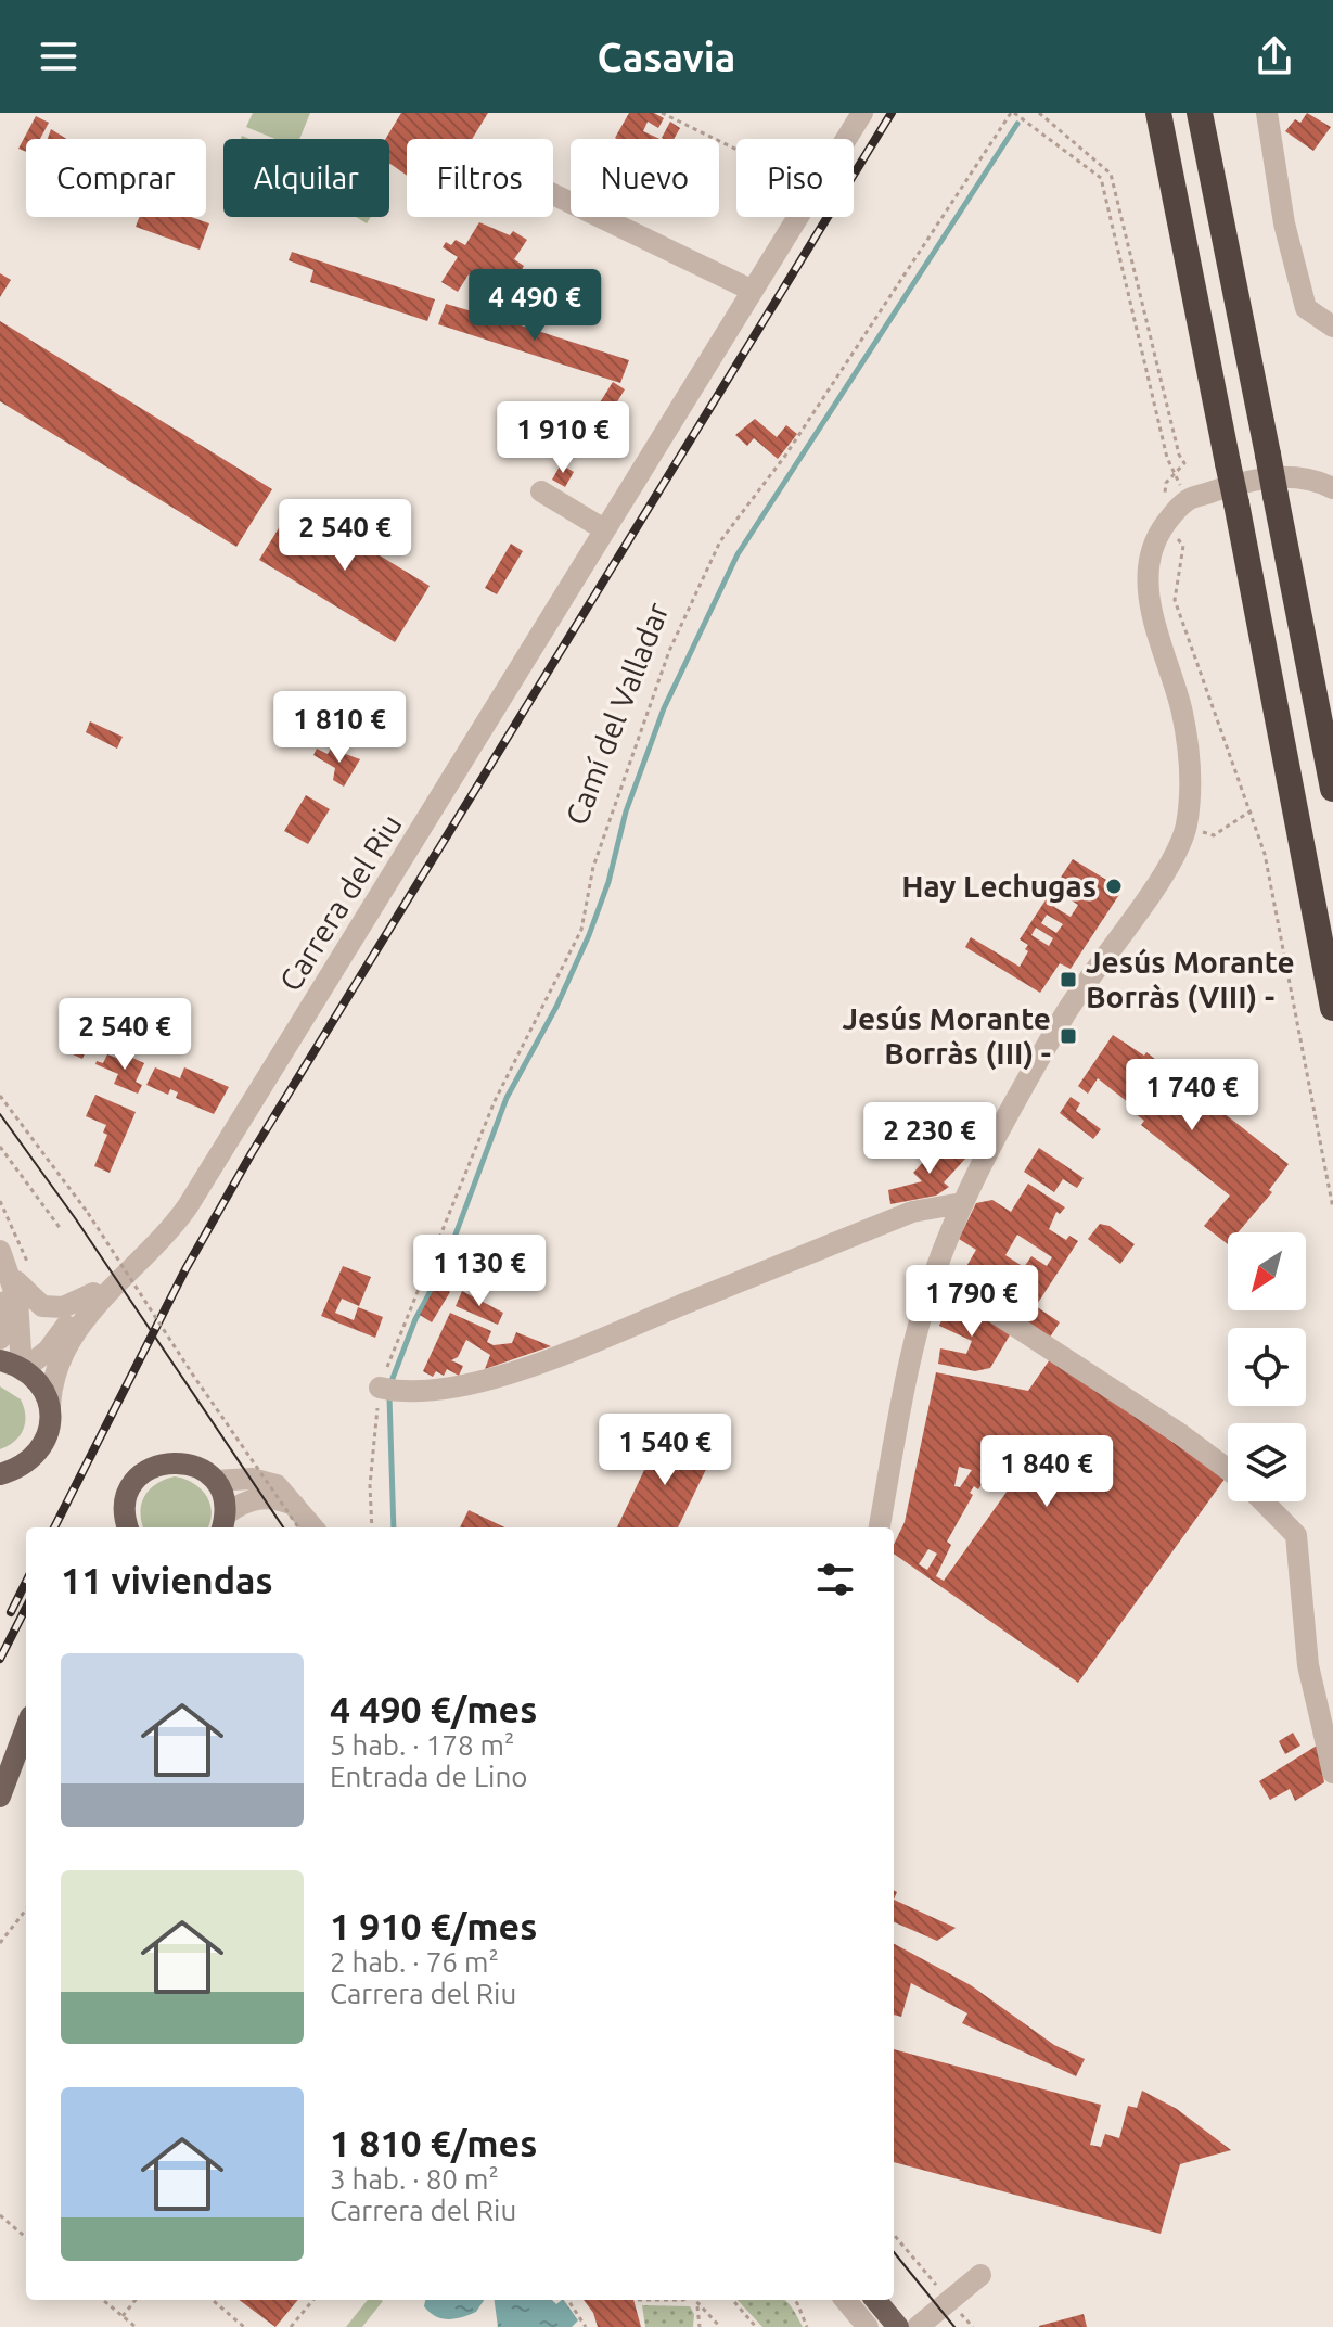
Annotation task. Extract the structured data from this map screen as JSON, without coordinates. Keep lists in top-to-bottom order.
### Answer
{
  "streets": {
    "street": ["Carrera del Riu"],
    "path": ["Camí del Valladar"]
  },
  "places": {
    "other": ["Hay Lechugas"],
    "transit": ["Jesús Morante Borràs (VIII) -", "Jesús Morante Borràs (III) -"]
  },
  "north": "bottom left",
  "page": {
    "header": "Casavia",
    "chip": [
      "Comprar",
      "Alquilar",
      "Filtros",
      "Nuevo",
      "Piso"
    ],
    "price": [
      "4 490 €",
      "1 910 €",
      "2 540 €",
      "1 810 €",
      "2 540 €",
      "1 740 €",
      "2 230 €",
      "1 130 €",
      "1 790 €",
      "1 540 €",
      "1 840 €"
    ],
    "heading": "11 viviendas",
    "list": [
      {
        "name": "4 490 €/mes",
        "note": "5 hab. · 178 m² · Entrada de Lino"
      },
      {
        "name": "1 910 €/mes",
        "note": "2 hab. · 76 m² · Carrera del Riu"
      },
      {
        "name": "1 810 €/mes",
        "note": "3 hab. · 80 m² · Carrera del Riu"
      }
    ]
  }
}
